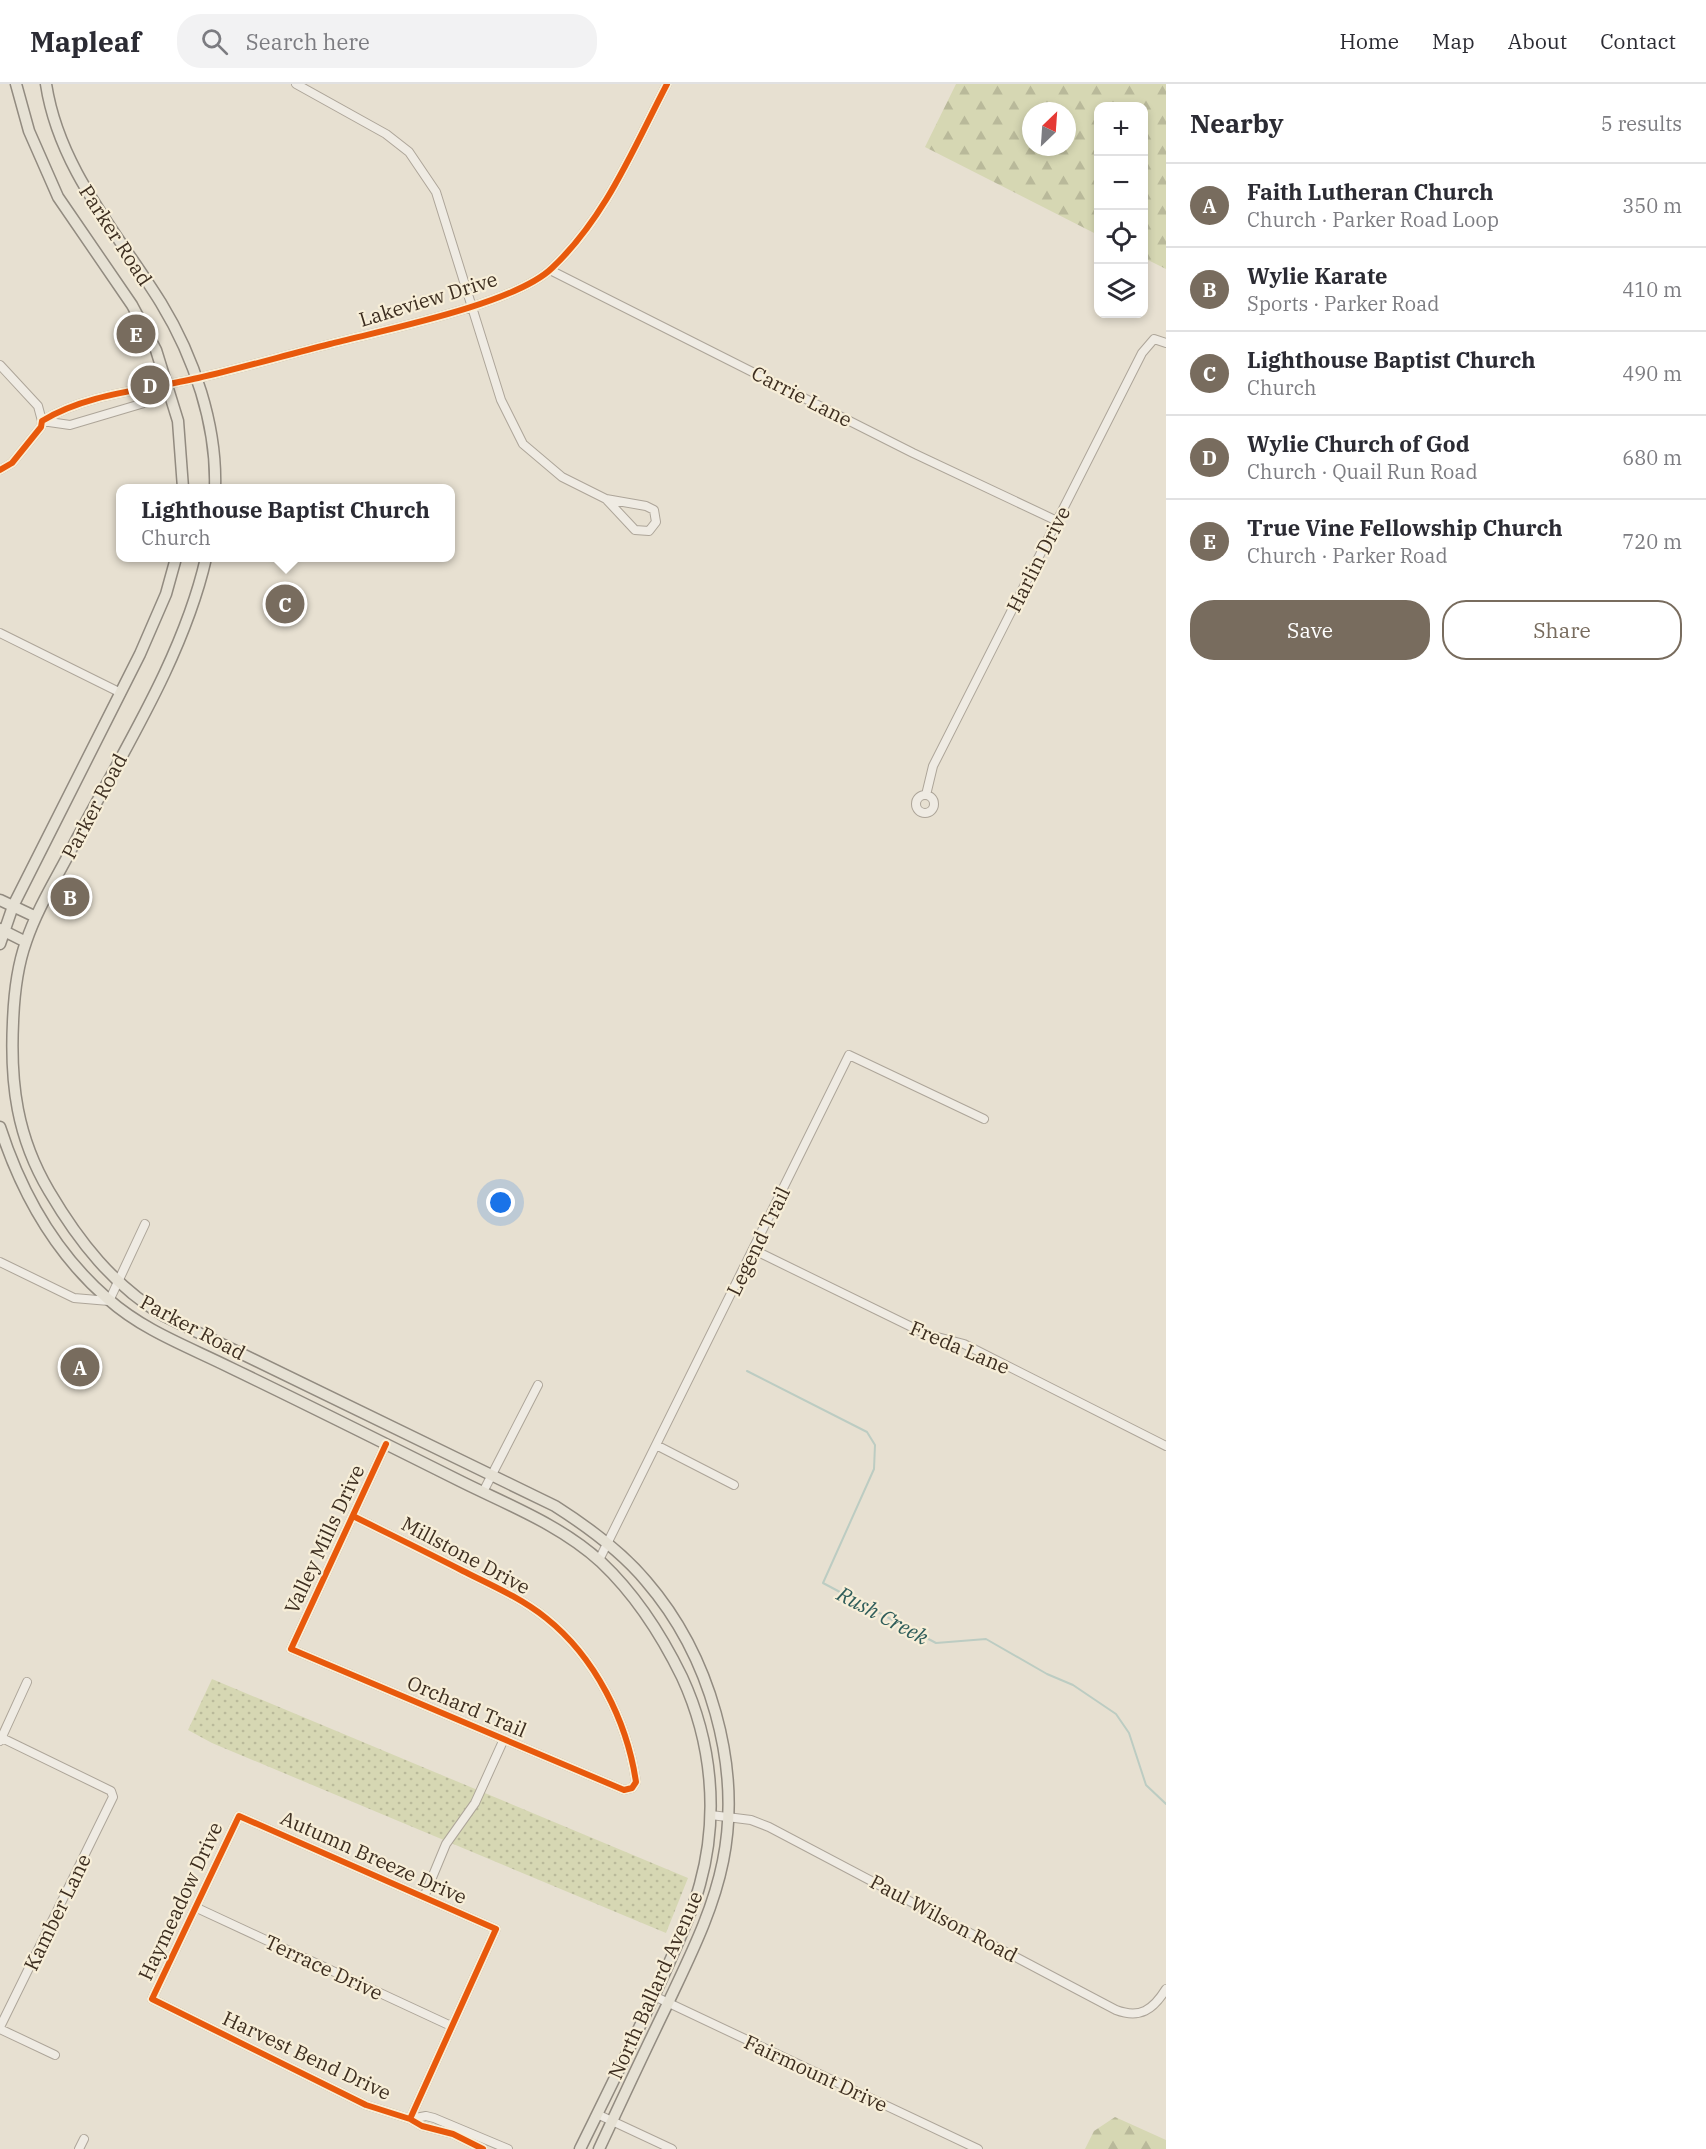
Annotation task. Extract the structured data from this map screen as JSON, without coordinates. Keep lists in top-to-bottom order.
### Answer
{
  "streets": {
    "main road": ["Parker Road", "North Ballard Avenue"],
    "street": [
      "Lakeview Drive",
      "Carrie Lane",
      "Harlin Drive",
      "Legend Trail",
      "Freda Lane",
      "Valley Mills Drive",
      "Millstone Drive",
      "Orchard Trail",
      "Autumn Breeze Drive",
      "Haymeadow Drive",
      "Kamber Lane",
      "Paul Wilson Road",
      "Terrace Drive",
      "Harvest Bend Drive",
      "Fairmount Drive"
    ]
  },
  "crossings": [
    ["Parker Road", "Lakeview Drive"],
    ["Parker Road", "Legend Trail"],
    ["Parker Road", "Valley Mills Drive"],
    ["Parker Road", "Paul Wilson Road"],
    ["Parker Road", "North Ballard Avenue"],
    ["Lakeview Drive", "Carrie Lane"],
    ["Carrie Lane", "Harlin Drive"],
    ["Legend Trail", "Freda Lane"],
    ["Valley Mills Drive", "Millstone Drive"],
    ["Valley Mills Drive", "Orchard Trail"],
    ["Millstone Drive", "Orchard Trail"],
    ["Autumn Breeze Drive", "Haymeadow Drive"],
    ["Autumn Breeze Drive", "Terrace Drive"],
    ["Haymeadow Drive", "Terrace Drive"],
    ["Haymeadow Drive", "Harvest Bend Drive"],
    ["Paul Wilson Road", "North Ballard Avenue"],
    ["North Ballard Avenue", "Fairmount Drive"]
  ],
  "water": ["Rush Creek"],
  "north": "top right",
  "page": {
    "header": "Mapleaf",
    "search": "Search here",
    "nav": [
      "Home",
      "Map",
      "About",
      "Contact"
    ],
    "heading": ["Nearby", "5 results"],
    "map_buttons": ["+", "−"],
    "list": [
      {
        "mark": "A",
        "name": "Faith Lutheran Church",
        "note": "Church · Parker Road Loop",
        "value": "350 m"
      },
      {
        "mark": "B",
        "name": "Wylie Karate",
        "note": "Sports · Parker Road",
        "value": "410 m"
      },
      {
        "mark": "C",
        "name": "Lighthouse Baptist Church",
        "note": "Church",
        "value": "490 m"
      },
      {
        "mark": "D",
        "name": "Wylie Church of God",
        "note": "Church · Quail Run Road",
        "value": "680 m"
      },
      {
        "mark": "E",
        "name": "True Vine Fellowship Church",
        "note": "Church · Parker Road",
        "value": "720 m"
      }
    ],
    "pins": [
      "E",
      "D",
      "C",
      "B",
      "A"
    ],
    "popup": ["Lighthouse Baptist Church", "Church"],
    "buttons": ["Save", "Share"]
  }
}
